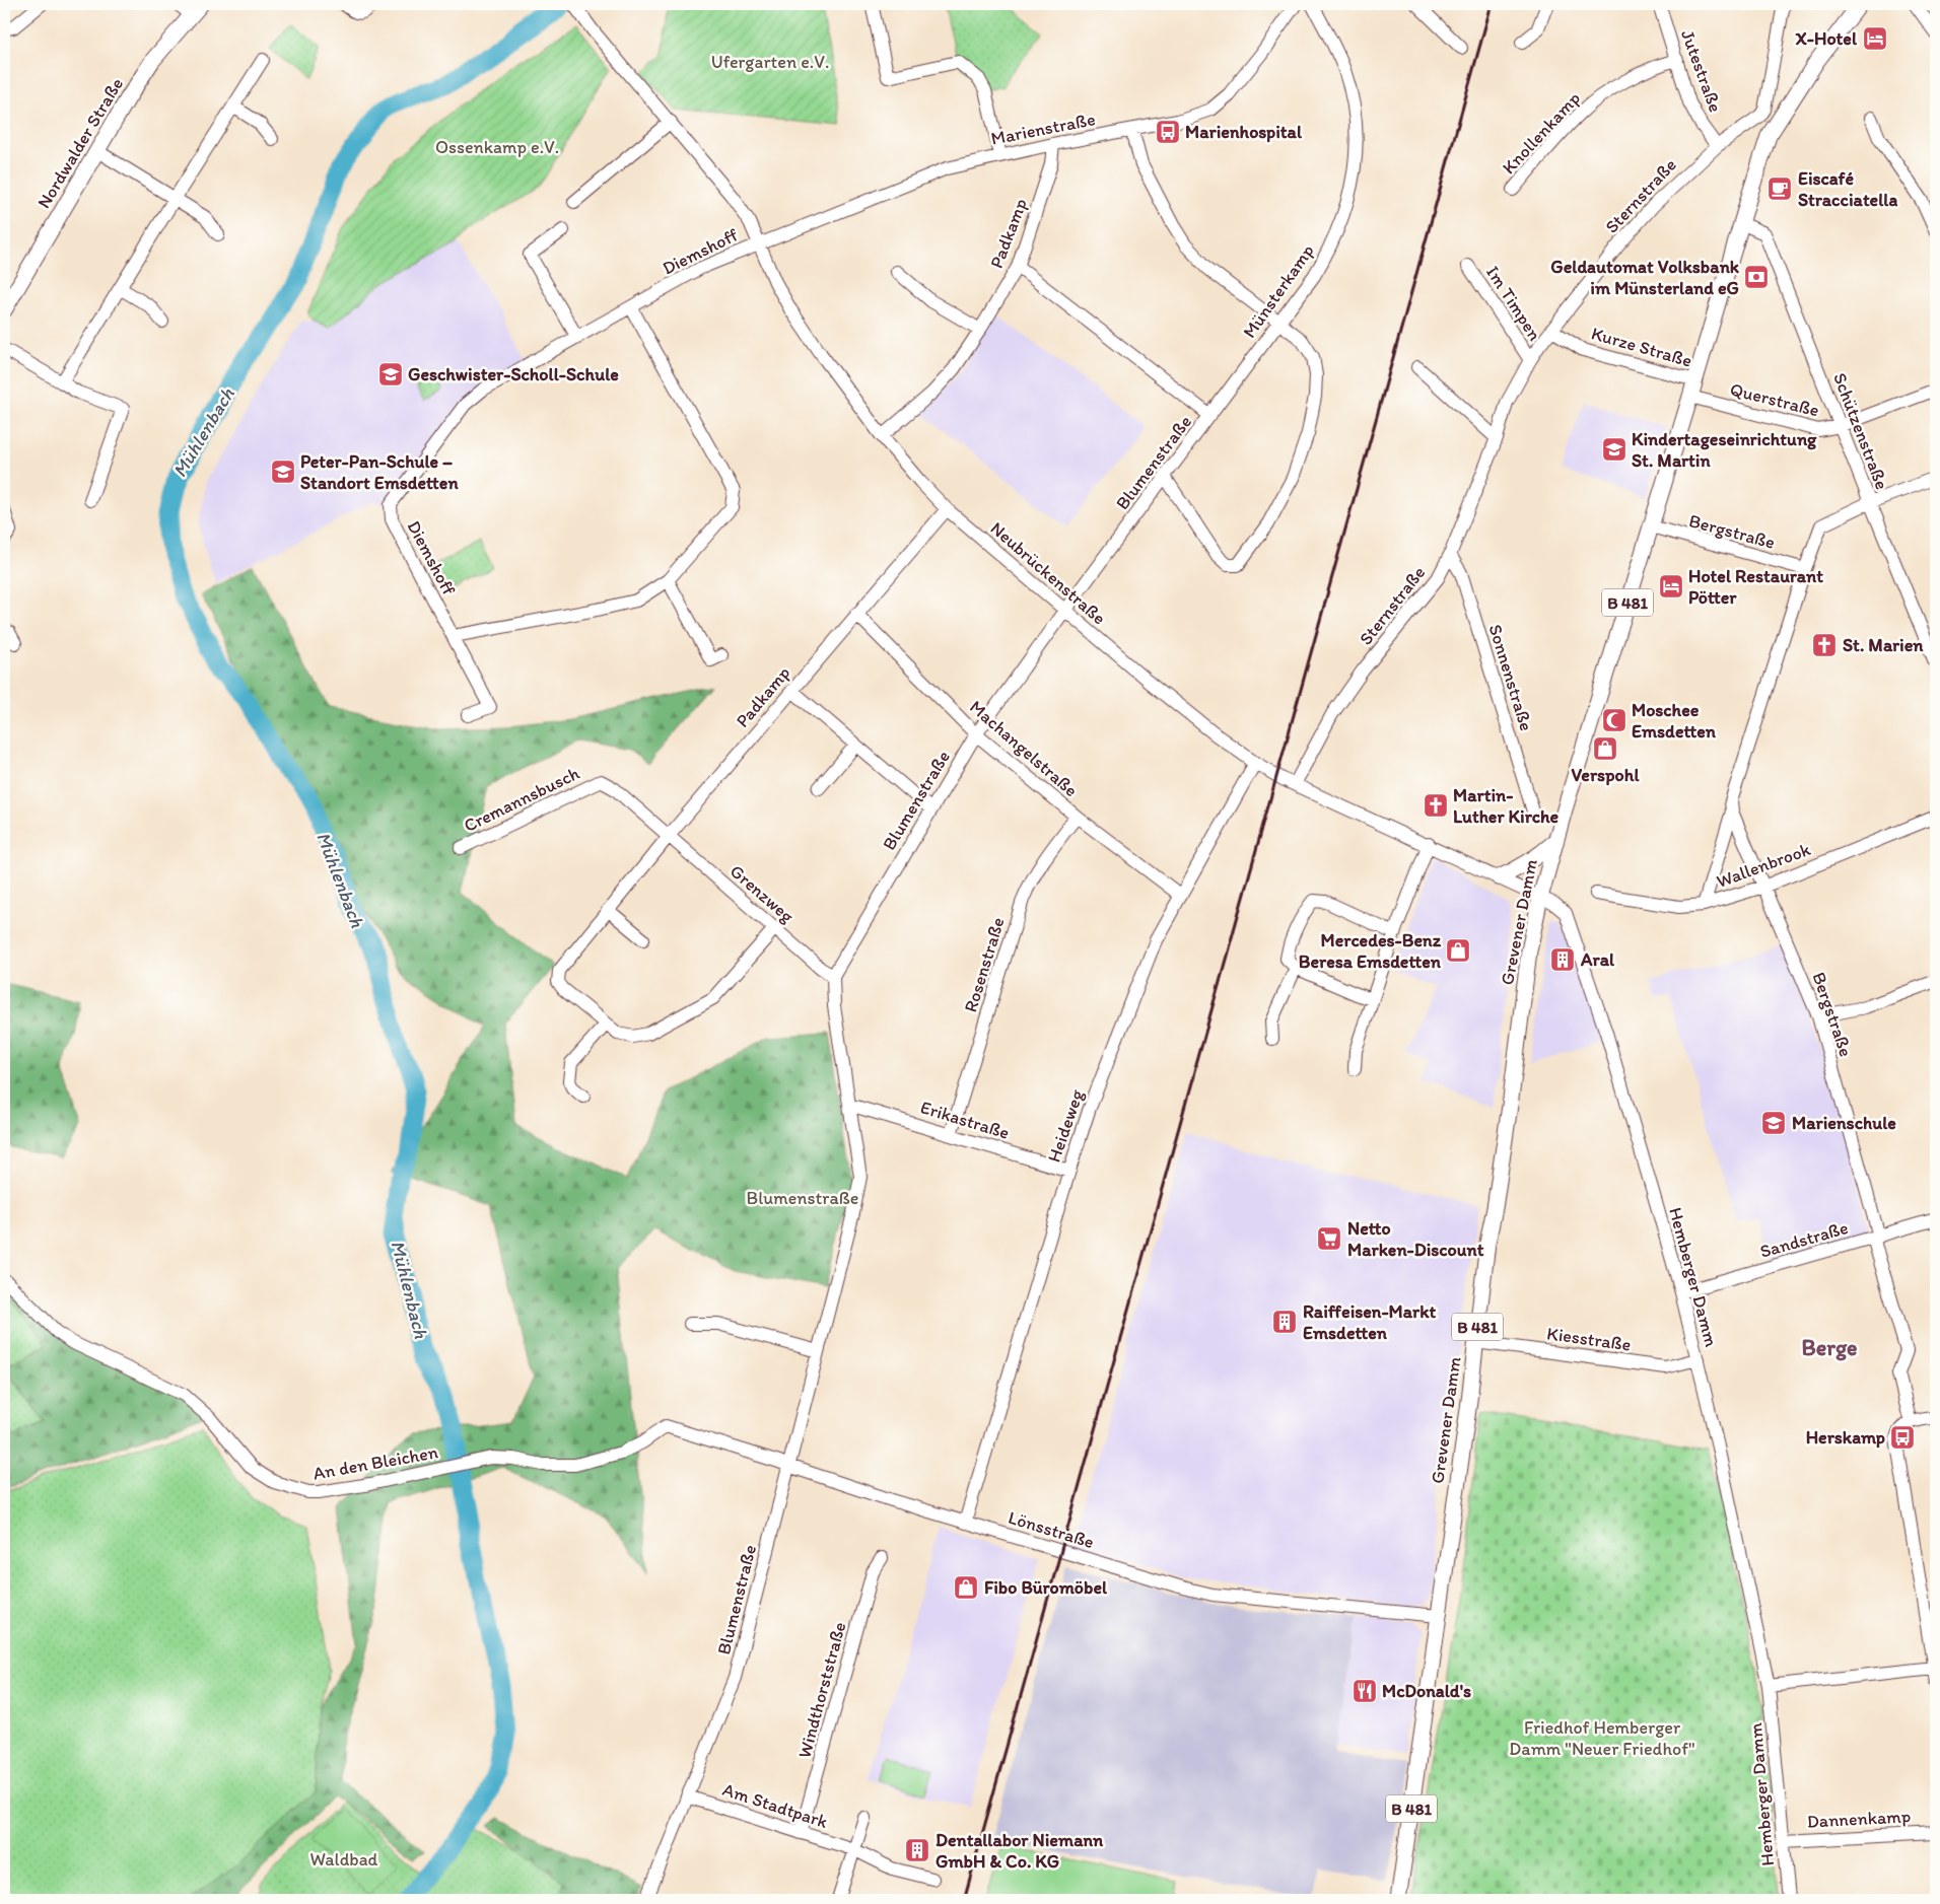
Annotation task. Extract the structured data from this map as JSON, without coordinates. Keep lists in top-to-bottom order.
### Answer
{
  "streets": {
    "main road": ["Nordwalder Straße", "B 481", "Grevener Damm"],
    "street": [
      "Jutestraße",
      "Marienstraße",
      "Knollenkamp",
      "Sternstraße",
      "Padkamp",
      "Diemshoff",
      "Münsterkamp",
      "Im Timpen",
      "Kurze Straße",
      "Querstraße",
      "Schützenstraße",
      "Blumenstraße",
      "Bergstraße",
      "Neubrückenstraße",
      "Sonnenstraße",
      "Machangelstraße",
      "Cremannsbusch",
      "Wallenbrook",
      "Grenzweg",
      "Rosenstraße",
      "Erikastraße",
      "Heideweg",
      "Sandstraße",
      "Hemberger Damm",
      "Kiesstraße",
      "An den Bleichen",
      "Lönsstraße",
      "Windthorststraße",
      "Am Stadtpark",
      "Dannenkamp"
    ]
  },
  "crossings": [
    ["Jutestraße", "Knollenkamp"],
    ["Jutestraße", "Sternstraße"],
    ["Marienstraße", "Padkamp"],
    ["Marienstraße", "Diemshoff"],
    ["Marienstraße", "Neubrückenstraße"],
    ["Sternstraße", "Im Timpen"],
    ["Sternstraße", "Kurze Straße"],
    ["Sternstraße", "Neubrückenstraße"],
    ["Sternstraße", "Sonnenstraße"],
    ["Padkamp", "Blumenstraße"],
    ["Padkamp", "Neubrückenstraße"],
    ["Padkamp", "Machangelstraße"],
    ["Padkamp", "Cremannsbusch"],
    ["Padkamp", "Grenzweg"],
    ["Diemshoff", "Neubrückenstraße"],
    ["Münsterkamp", "Blumenstraße"],
    ["Kurze Straße", "Grevener Damm"],
    ["Querstraße", "Schützenstraße"],
    ["Querstraße", "Grevener Damm"],
    ["Schützenstraße", "Grevener Damm"],
    ["Blumenstraße", "Neubrückenstraße"],
    ["Blumenstraße", "Machangelstraße"],
    ["Blumenstraße", "Grenzweg"],
    ["Blumenstraße", "Erikastraße"],
    ["Blumenstraße", "Lönsstraße"],
    ["Blumenstraße", "Am Stadtpark"],
    ["Bergstraße", "Wallenbrook"],
    ["Bergstraße", "Grevener Damm"],
    ["Bergstraße", "Sandstraße"],
    ["Neubrückenstraße", "Grevener Damm"],
    ["Neubrückenstraße", "Heideweg"],
    ["Neubrückenstraße", "Hemberger Damm"],
    ["Machangelstraße", "Rosenstraße"],
    ["Machangelstraße", "Heideweg"],
    ["Cremannsbusch", "Grenzweg"],
    ["Grevener Damm", "Hemberger Damm"],
    ["Grevener Damm", "Kiesstraße"],
    ["Grevener Damm", "Lönsstraße"],
    ["Rosenstraße", "Erikastraße"],
    ["Erikastraße", "Heideweg"],
    ["Heideweg", "Lönsstraße"],
    ["Sandstraße", "Hemberger Damm"],
    ["Hemberger Damm", "Kiesstraße"],
    ["Hemberger Damm", "Dannenkamp"],
    ["An den Bleichen", "Lönsstraße"],
    ["Windthorststraße", "Am Stadtpark"]
  ],
  "districts": ["Berge"],
  "water": ["Mühlenbach"],
  "parks": [
    "Ufergarten e.V.",
    "Ossenkamp e.V.",
    "Blumenstraße",
    "Friedhof Hemberger Damm \"Neuer Friedhof\"",
    "Waldbad"
  ],
  "places": {
    "hotel": ["X-Hotel", "Hotel Restaurant Pötter"],
    "bus stop": ["Marienhospital", "Herskamp"],
    "cafe": ["Eiscafé Stracciatella"],
    "bank": ["Geldautomat Volksbank im Münsterland eG"],
    "school or university": [
      "Geschwister-Scholl-Schule",
      "Kindertageseinrichtung St. Martin",
      "Peter-Pan-Schule – Standort Emsdetten",
      "Marienschule"
    ],
    "church": ["St. Marien", "Martin- Luther Kirche"],
    "mosque": ["Moschee Emsdetten"],
    "shop": ["Verspohl", "Mercedes-Benz Beresa Emsdetten", "Fibo Büromöbel"],
    "building": ["Aral", "Raiffeisen-Markt Emsdetten", "Dentallabor Niemann GmbH & Co. KG"],
    "supermarket": ["Netto Marken-Discount"],
    "restaurant": ["McDonald's"]
  }
}
